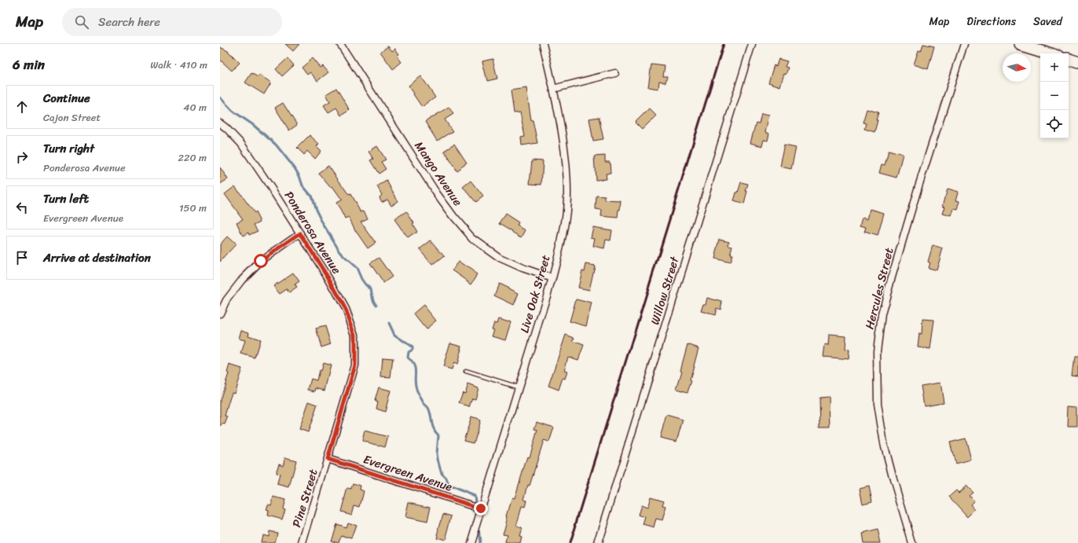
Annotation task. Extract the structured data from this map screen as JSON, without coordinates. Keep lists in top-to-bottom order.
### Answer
{
  "streets": {
    "street": [
      "Mango Avenue",
      "Ponderosa Avenue",
      "Hercules Street",
      "Willow Street",
      "Live Oak Street",
      "Evergreen Avenue",
      "Pine Street"
    ]
  },
  "crossings": [
    ["Mango Avenue", "Live Oak Street"],
    ["Ponderosa Avenue", "Evergreen Avenue"],
    ["Ponderosa Avenue", "Pine Street"],
    ["Live Oak Street", "Evergreen Avenue"],
    ["Evergreen Avenue", "Pine Street"]
  ],
  "north": "right",
  "page": {
    "header": "Map",
    "search": "Search here",
    "nav": ["Map", "Directions", "Saved"],
    "heading": ["6 min", "Walk · 410 m"],
    "map_buttons": ["+", "−"],
    "list": [
      ["Continue", "Cajon Street", "40 m"],
      ["Turn right", "Ponderosa Avenue", "220 m"],
      ["Turn left", "Evergreen Avenue", "150 m"],
      "Arrive at destination"
    ]
  }
}
